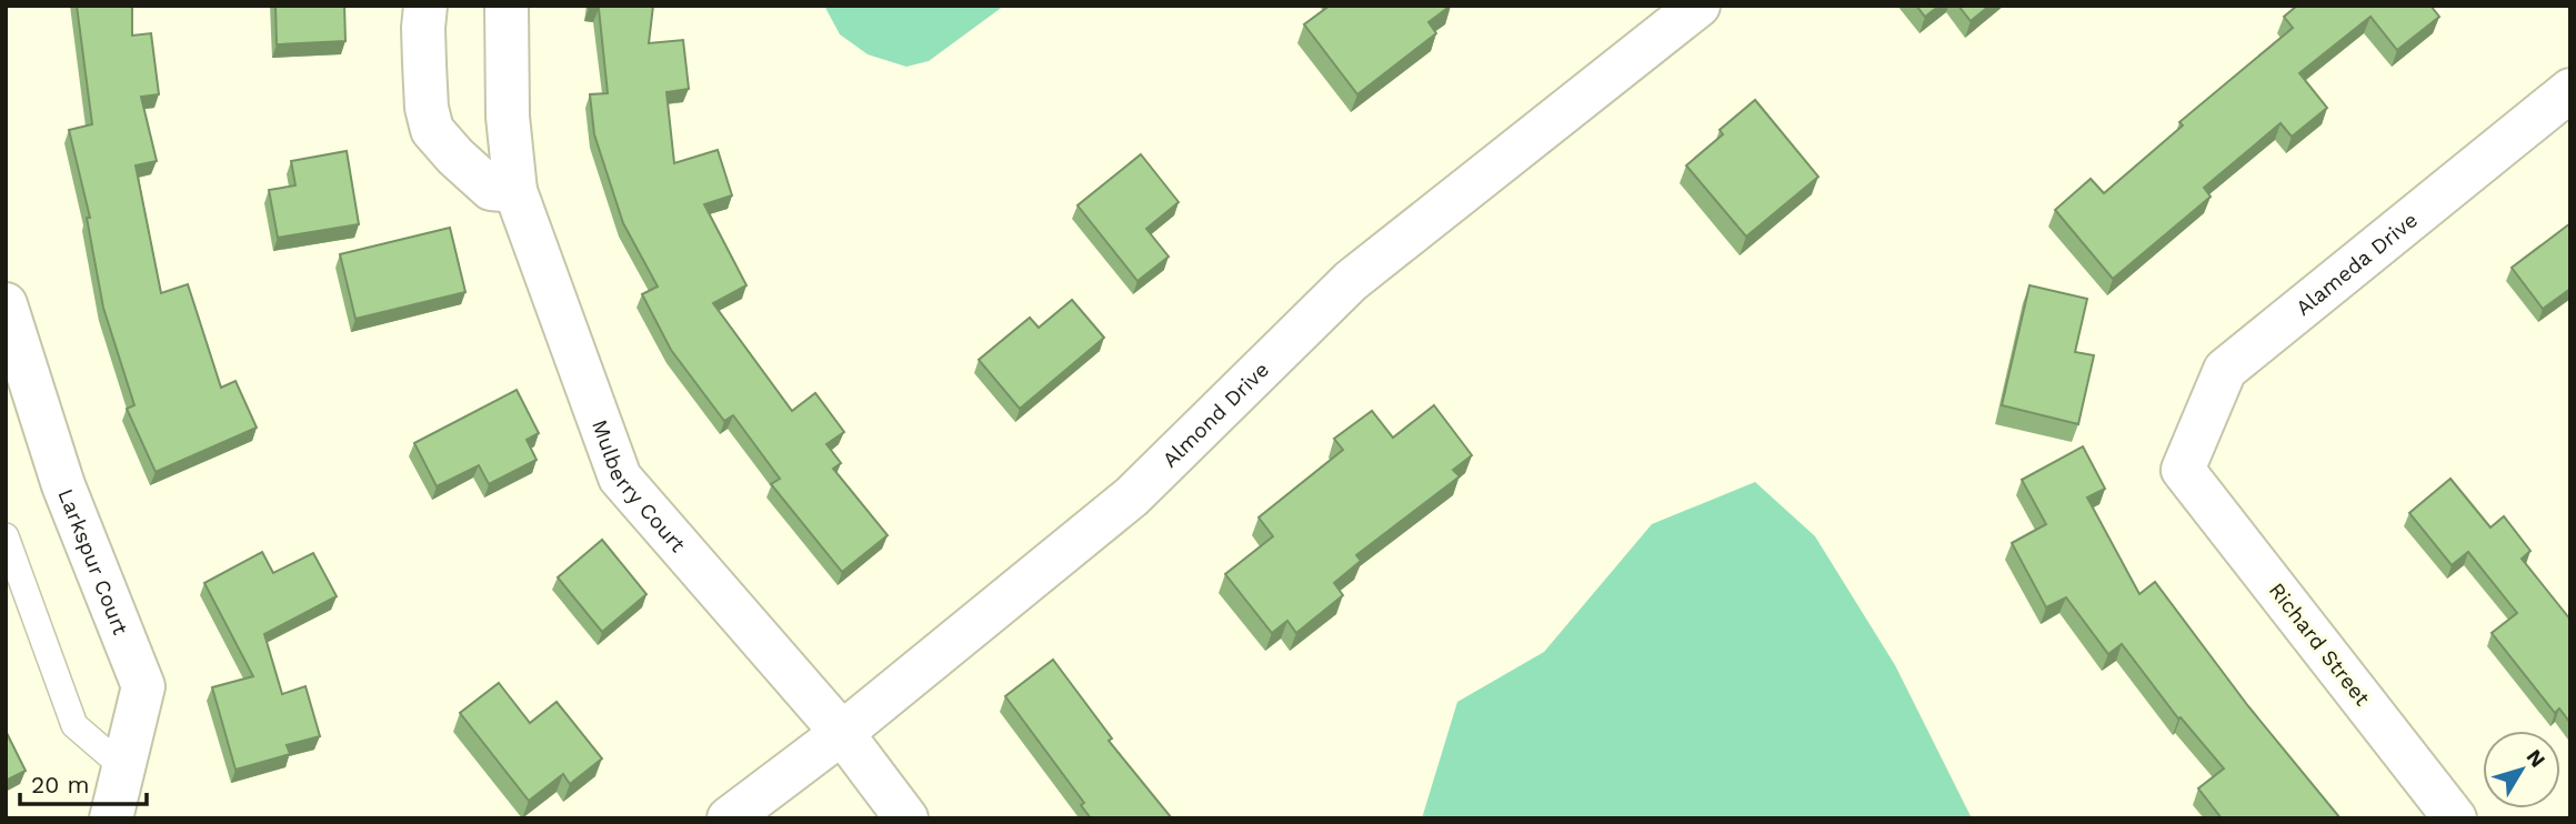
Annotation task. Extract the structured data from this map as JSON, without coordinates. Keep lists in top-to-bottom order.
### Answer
{
  "streets": {
    "street": [
      "Alameda Drive",
      "Almond Drive",
      "Mulberry Court",
      "Larkspur Court",
      "Richard Street"
    ]
  },
  "crossings": [
    ["Alameda Drive", "Richard Street"],
    ["Almond Drive", "Mulberry Court"]
  ],
  "scale_bar": "20 m",
  "north": "top right"
}
